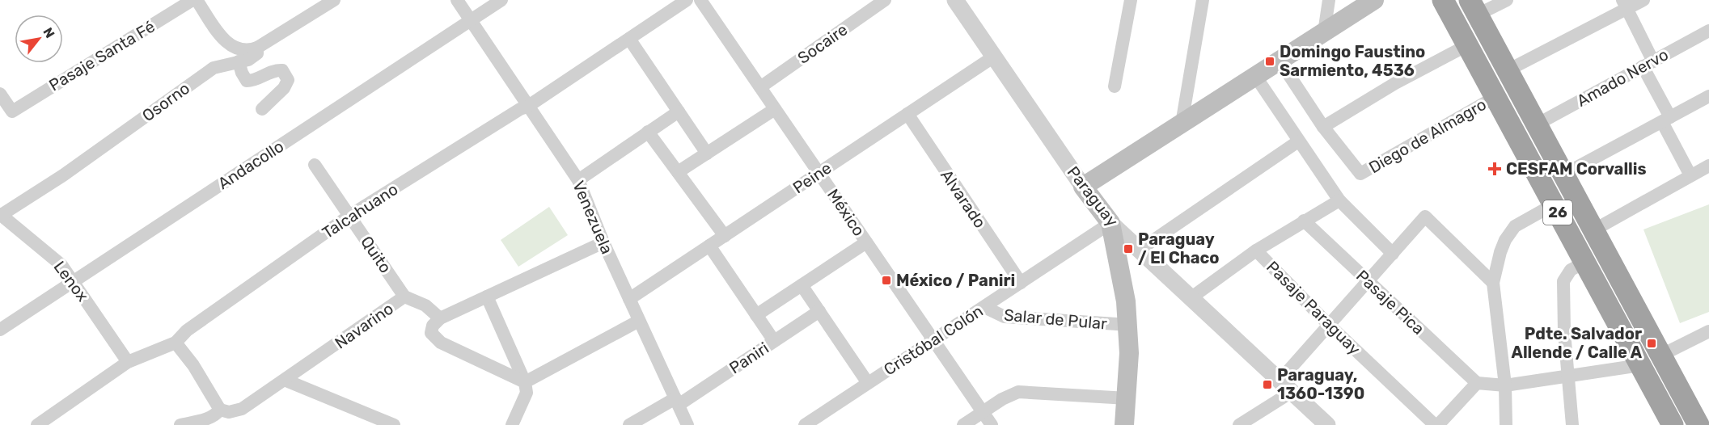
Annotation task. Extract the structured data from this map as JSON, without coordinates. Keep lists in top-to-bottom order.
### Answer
{
  "streets": {
    "highway": ["26"],
    "main road": ["Paraguay"],
    "street": [
      "Socaire",
      "Pasaje Santa Fé",
      "Amado Nervo",
      "Osorno",
      "Diego de Almagro",
      "Andacollo",
      "Peine",
      "Alvarado",
      "Talcahuano",
      "México",
      "Venezuela",
      "Quito",
      "Lenox",
      "Pasaje Pica",
      "Pasaje Paraguay",
      "Salar de Pular",
      "Navarino",
      "Cristóbal Colón",
      "Paniri"
    ]
  },
  "crossings": [
    ["Socaire", "México"],
    ["Amado Nervo", "26"],
    ["Osorno", "Lenox"],
    ["Diego de Almagro", "26"],
    ["Andacollo", "Venezuela"],
    ["Andacollo", "Lenox"],
    ["Peine", "Paraguay"],
    ["Peine", "Alvarado"],
    ["Peine", "México"],
    ["Peine", "Venezuela"],
    ["Paraguay", "Cristóbal Colón"],
    ["Alvarado", "Cristóbal Colón"],
    ["Talcahuano", "Venezuela"],
    ["Talcahuano", "Quito"],
    ["Talcahuano", "Lenox"],
    ["México", "Cristóbal Colón"],
    ["Venezuela", "Paniri"],
    ["Quito", "Navarino"],
    ["Salar de Pular", "Cristóbal Colón"]
  ],
  "places": {
    "transit": [
      "Domingo Faustino Sarmiento, 4536",
      "Paraguay / El Chaco",
      "México / Paniri",
      "Pdte. Salvador Allende / Calle A",
      "Paraguay, 1360-1390"
    ],
    "health": ["CESFAM Corvallis"]
  },
  "north": "top right"
}
